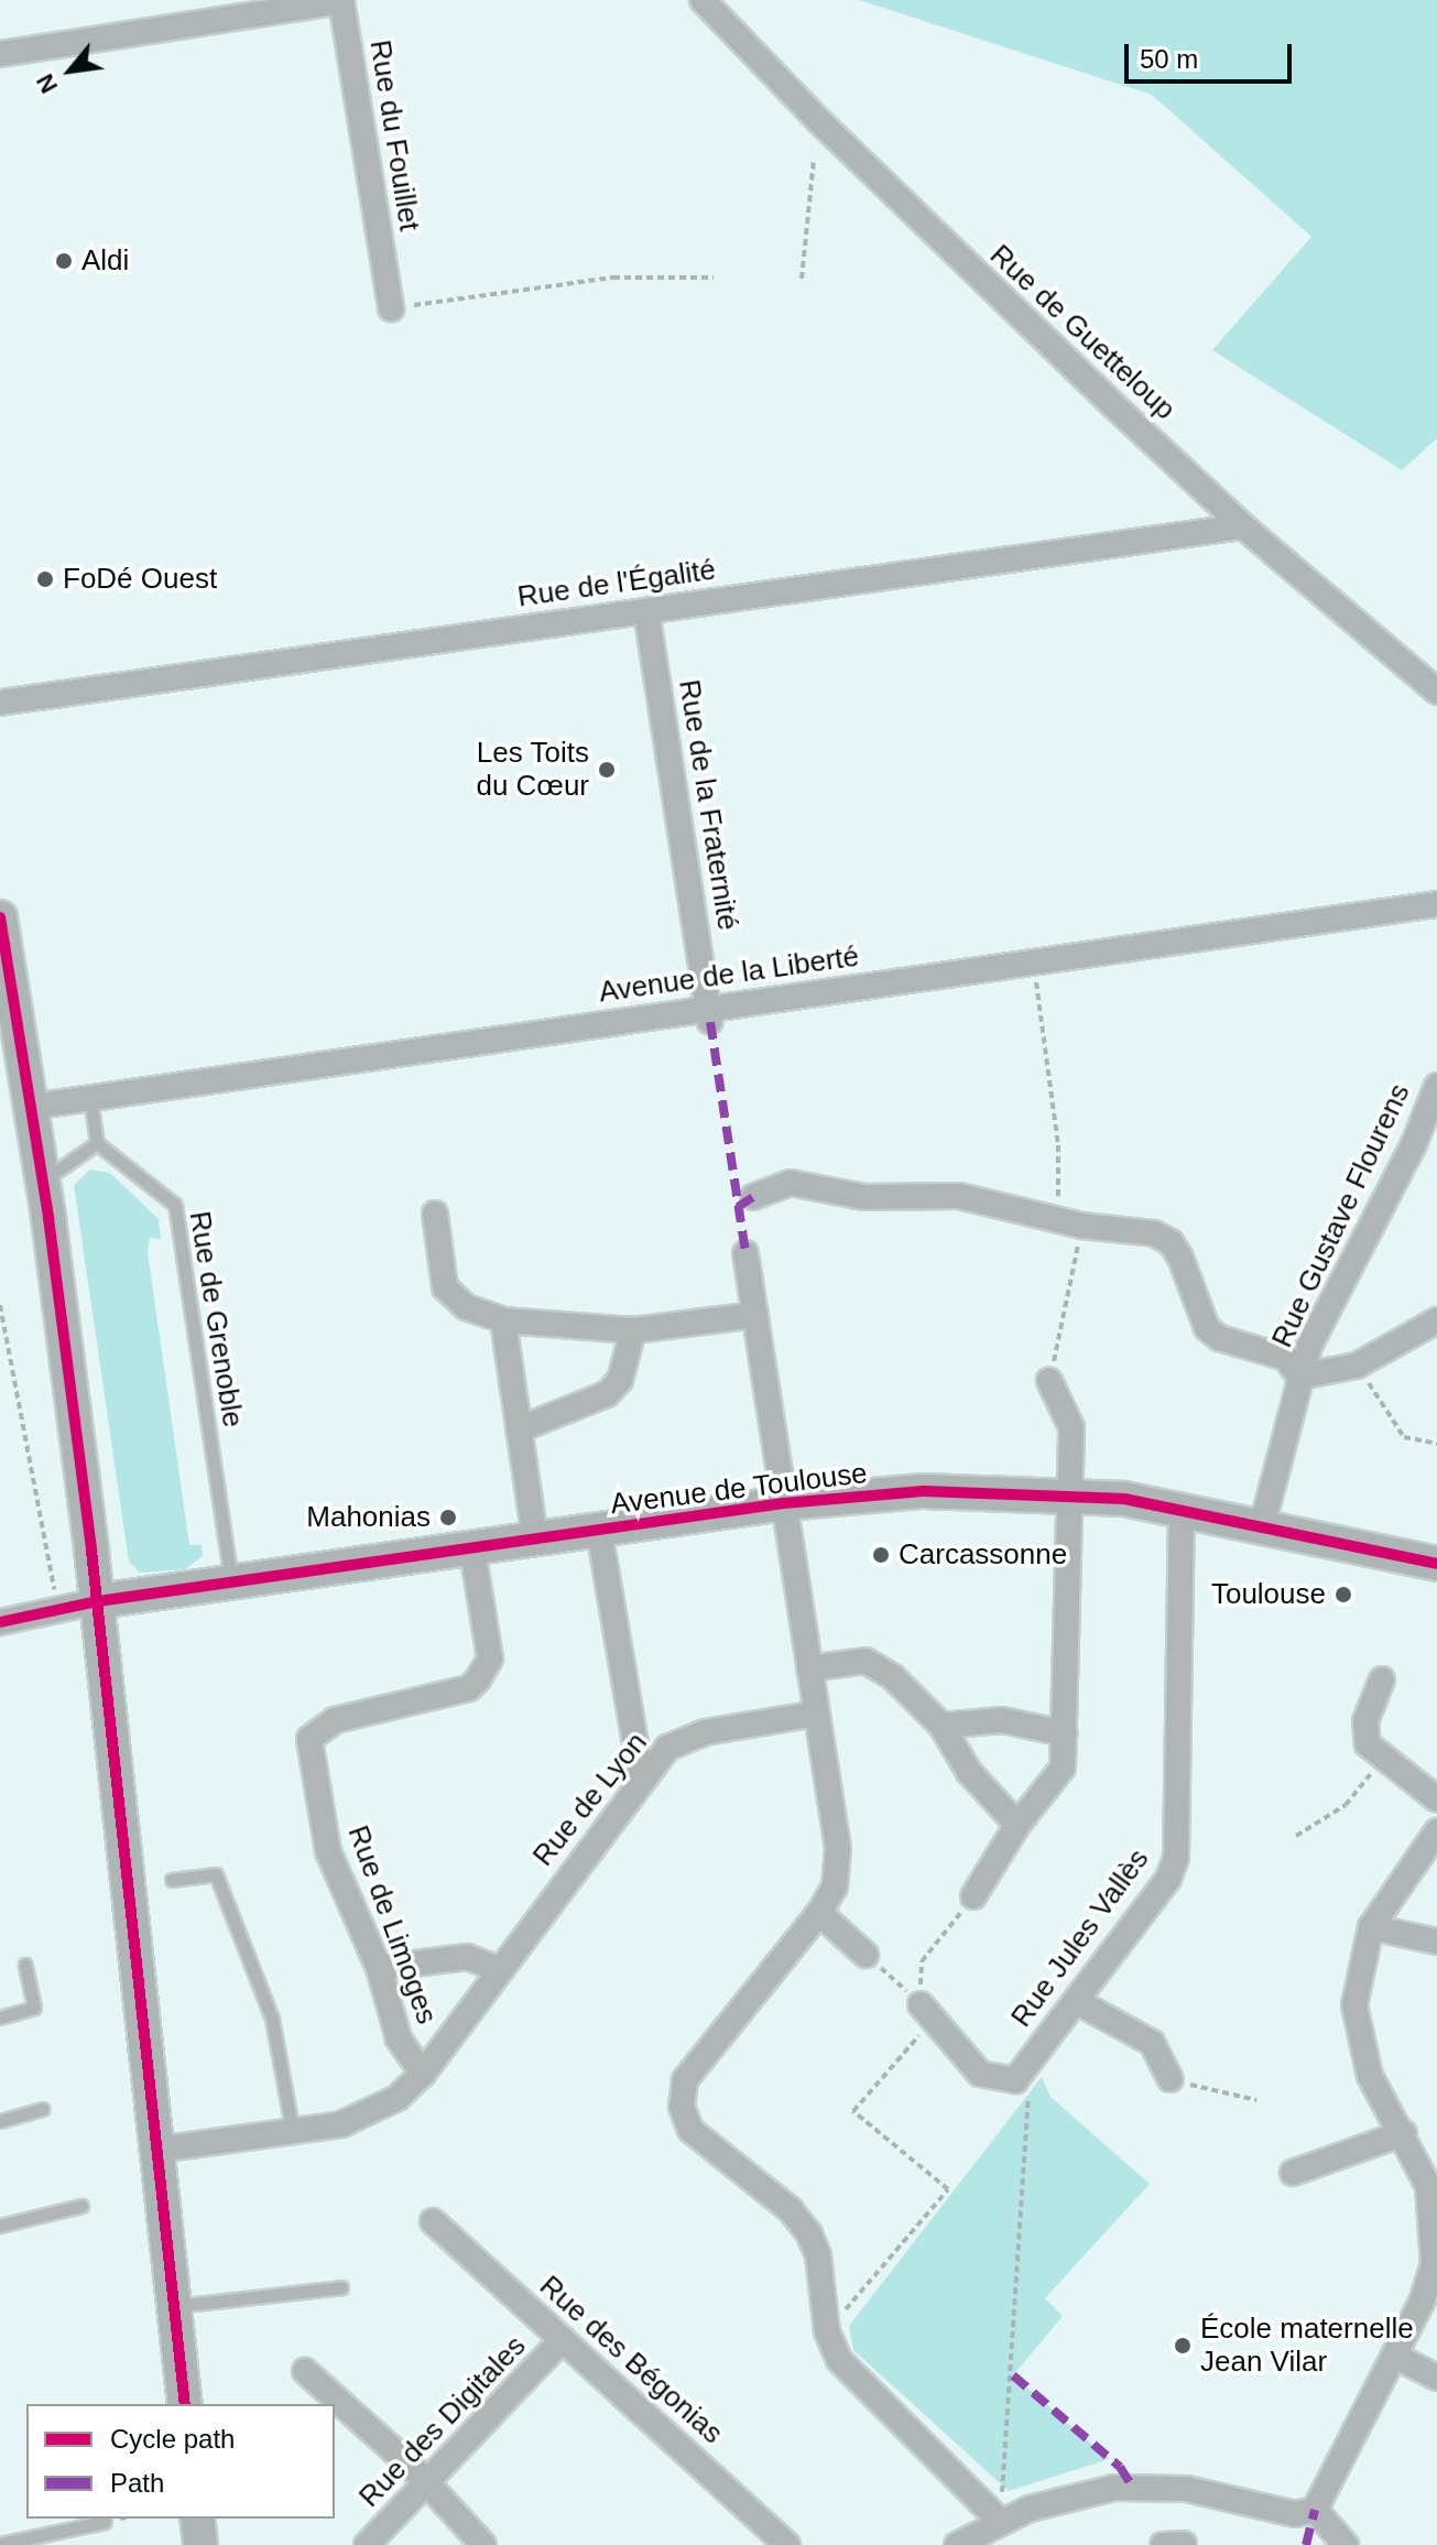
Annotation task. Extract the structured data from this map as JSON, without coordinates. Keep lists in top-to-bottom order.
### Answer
{
  "streets": {
    "main road": ["Avenue de Toulouse"],
    "street": [
      "Rue du Fouillet",
      "Rue de Guetteloup",
      "Rue de l'Égalité",
      "Rue de la Fraternité",
      "Avenue de la Liberté",
      "Rue Gustave Flourens",
      "Rue de Lyon",
      "Rue de Limoges",
      "Rue Jules Vallès",
      "Rue des Bégonias",
      "Rue des Digitales"
    ],
    "lane": ["Rue de Grenoble"]
  },
  "crossings": [
    ["Rue de Guetteloup", "Rue de l'Égalité"],
    ["Rue de l'Égalité", "Rue de la Fraternité"],
    ["Rue de la Fraternité", "Avenue de la Liberté"],
    ["Rue Gustave Flourens", "Avenue de Toulouse"],
    ["Rue de Grenoble", "Avenue de Toulouse"],
    ["Avenue de Toulouse", "Rue de Limoges"],
    ["Avenue de Toulouse", "Rue Jules Vallès"],
    ["Rue de Lyon", "Rue de Limoges"],
    ["Rue des Bégonias", "Rue des Digitales"]
  ],
  "places": [
    "Aldi",
    "FoDé Ouest",
    "Les Toits du Cœur",
    "Mahonias",
    "Carcassonne",
    "Toulouse",
    "École maternelle Jean Vilar"
  ],
  "legend": ["Cycle path", "Path"],
  "scale_bar": "50 m",
  "north": "bottom left"
}
